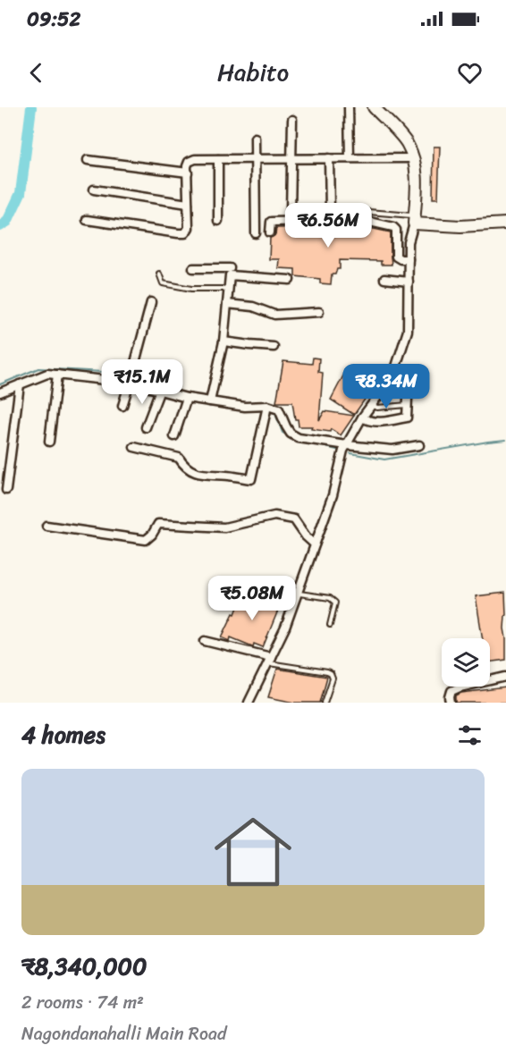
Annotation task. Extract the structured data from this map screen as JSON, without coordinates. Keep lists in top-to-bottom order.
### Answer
{
  "page": {
    "status": "09:52",
    "header": "Habito",
    "price": [
      "₹6.56M",
      "₹15.1M",
      "₹8.34M",
      "₹5.08M"
    ],
    "heading": "4 homes",
    "list": [
      {
        "name": "₹8,340,000",
        "note": "2 rooms · 74 m² · Nagondanahalli Main Road"
      }
    ]
  }
}
